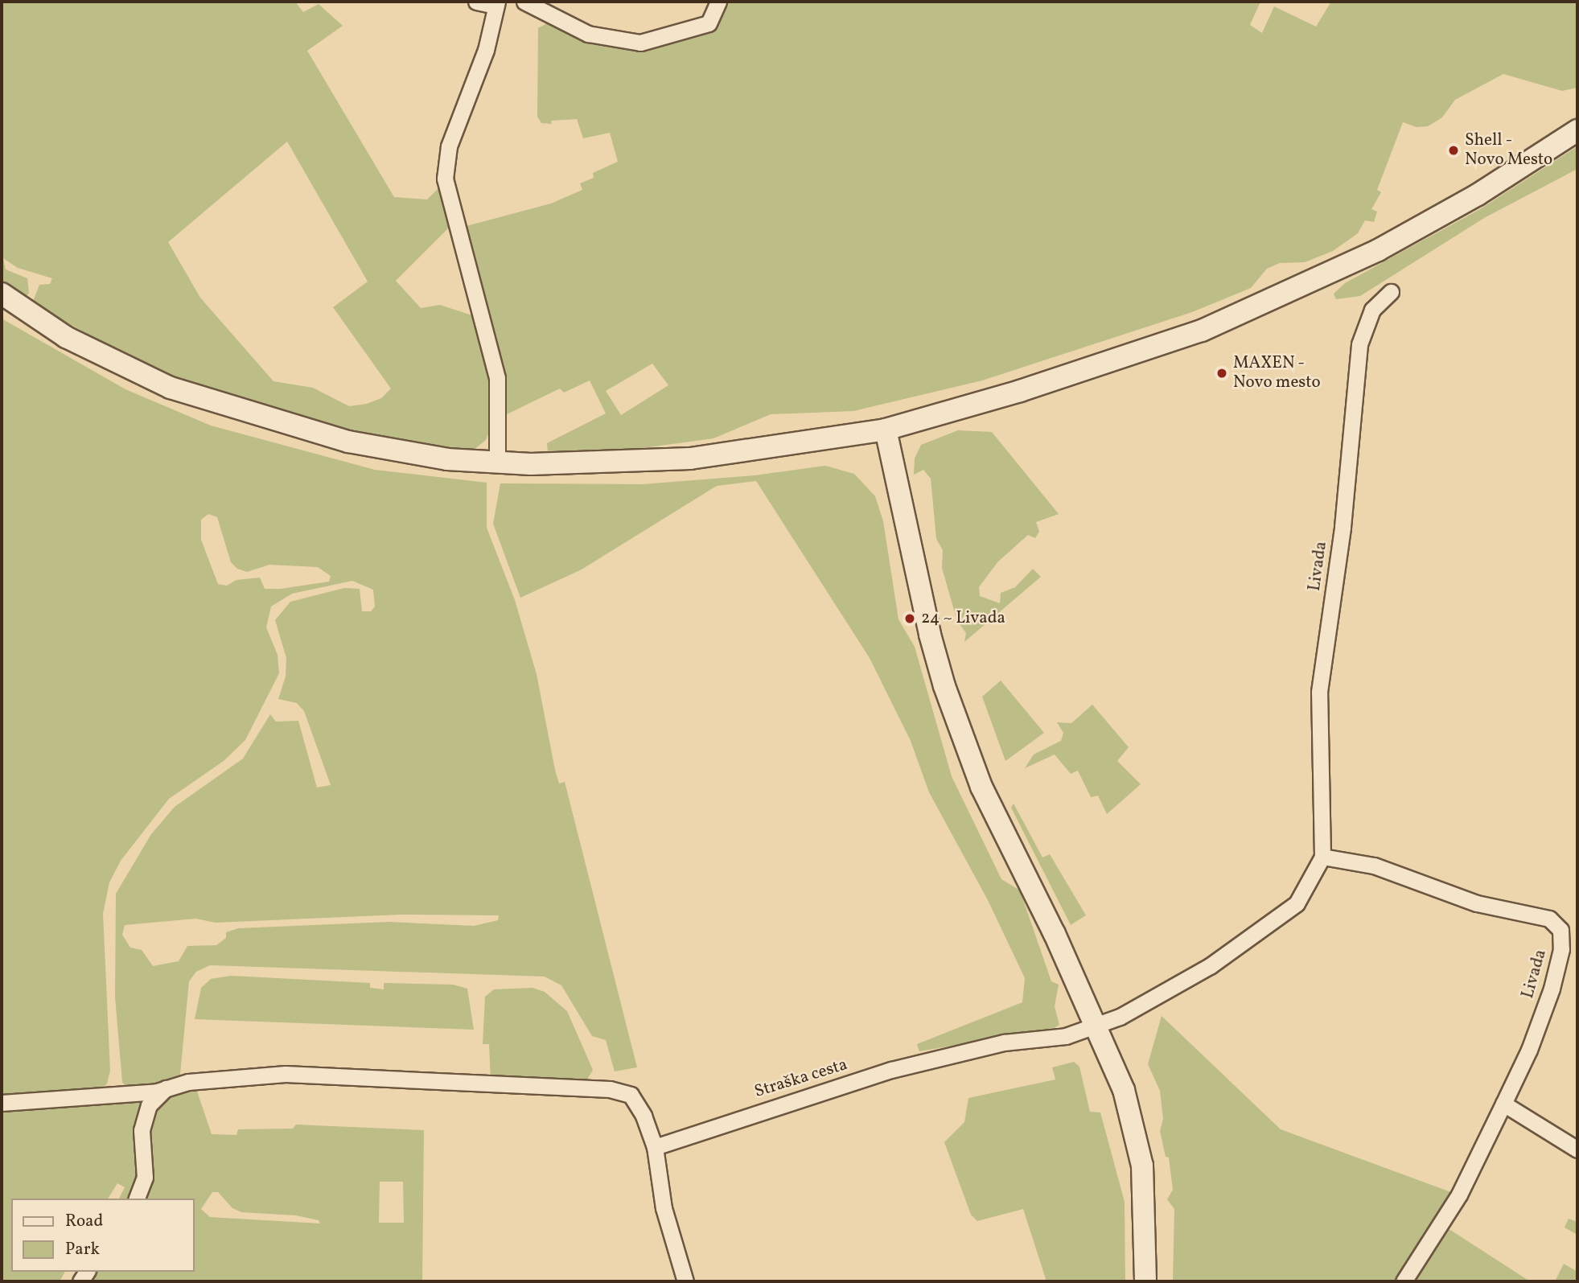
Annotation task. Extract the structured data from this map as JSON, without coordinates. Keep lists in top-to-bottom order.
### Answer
{
  "streets": {
    "street": ["Livada", "Straška cesta"]
  },
  "places": ["Shell - Novo Mesto", "MAXEN - Novo mesto", "24 ~ Livada"],
  "legend": ["Road", "Park"]
}
